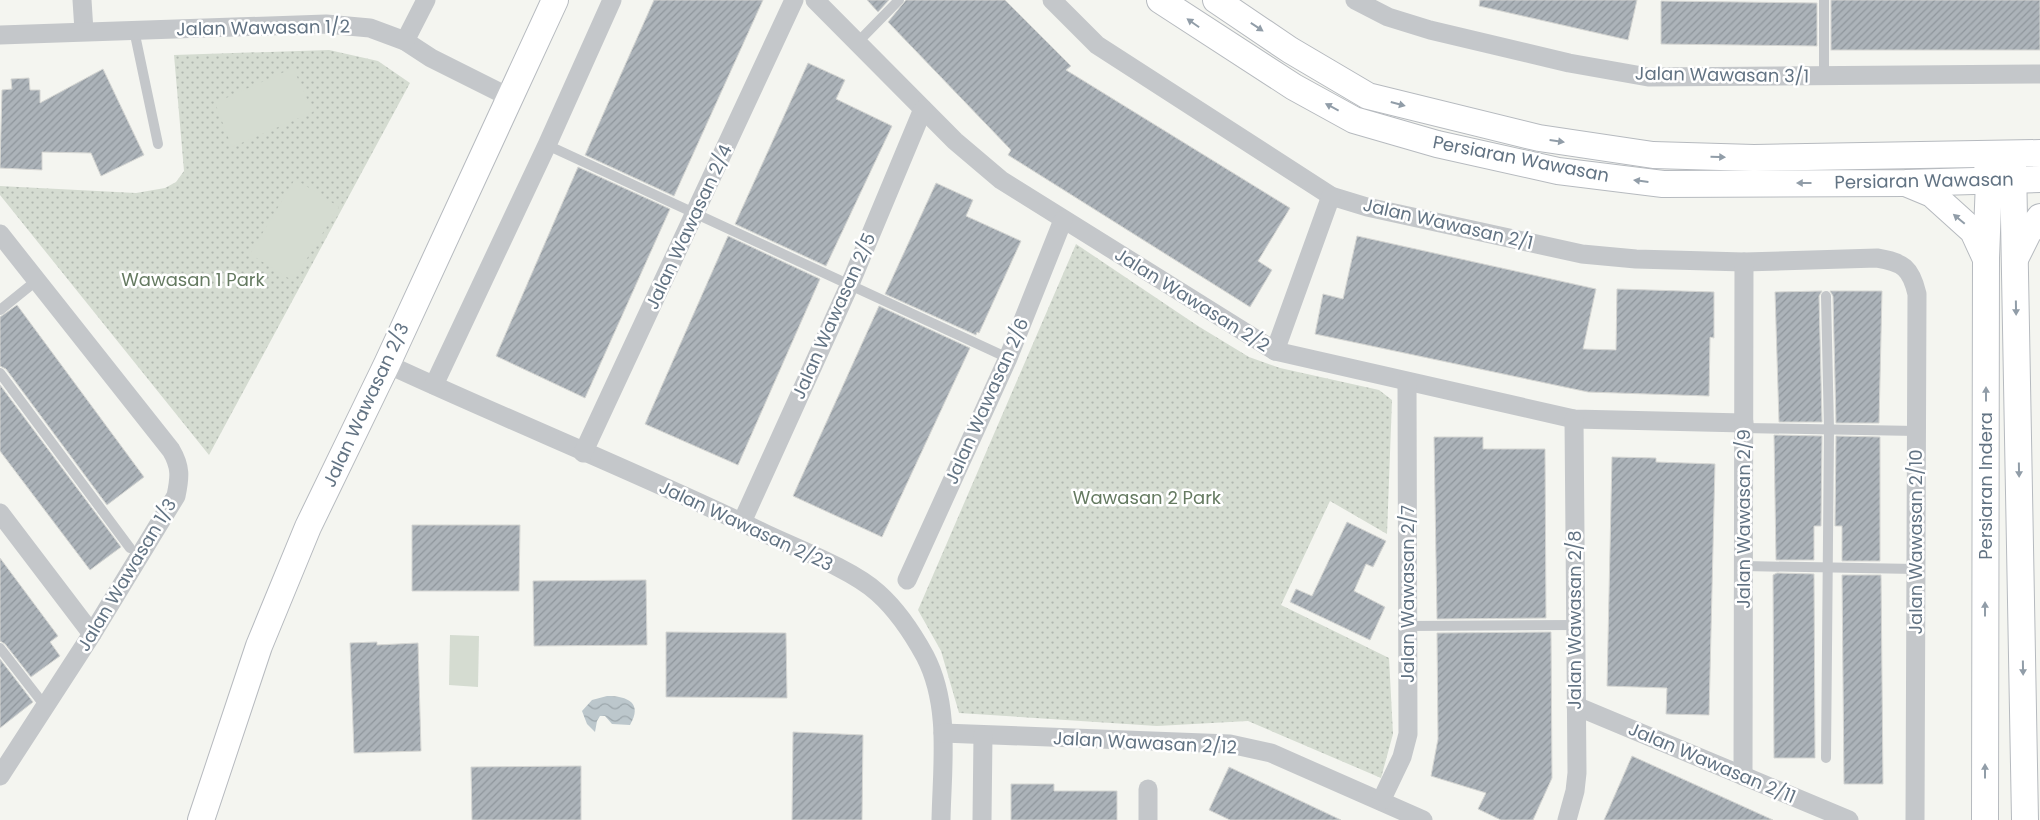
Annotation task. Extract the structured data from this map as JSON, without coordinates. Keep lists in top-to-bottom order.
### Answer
{
  "streets": {
    "main road": ["Persiaran Wawasan", "Jalan Wawasan 2/3", "Persiaran Indera"],
    "street": [
      "Jalan Wawasan 1/2",
      "Jalan Wawasan 3/1",
      "Jalan Wawasan 2/1",
      "Jalan Wawasan 2/4",
      "Jalan Wawasan 2/2",
      "Jalan Wawasan 2/5",
      "Jalan Wawasan 2/6",
      "Jalan Wawasan 2/9",
      "Jalan Wawasan 2/23",
      "Jalan Wawasan 2/10",
      "Jalan Wawasan 1/3",
      "Jalan Wawasan 2/7",
      "Jalan Wawasan 2/8",
      "Jalan Wawasan 2/12",
      "Jalan Wawasan 2/11"
    ]
  },
  "crossings": [
    ["Jalan Wawasan 1/2", "Jalan Wawasan 2/3"],
    ["Persiaran Wawasan", "Persiaran Indera"],
    ["Jalan Wawasan 2/1", "Jalan Wawasan 2/9"],
    ["Jalan Wawasan 2/1", "Jalan Wawasan 2/10"],
    ["Jalan Wawasan 2/4", "Jalan Wawasan 2/23"],
    ["Jalan Wawasan 2/2", "Jalan Wawasan 2/5"],
    ["Jalan Wawasan 2/2", "Jalan Wawasan 2/6"],
    ["Jalan Wawasan 2/2", "Jalan Wawasan 2/9"],
    ["Jalan Wawasan 2/2", "Jalan Wawasan 2/7"],
    ["Jalan Wawasan 2/2", "Jalan Wawasan 2/8"],
    ["Jalan Wawasan 2/5", "Jalan Wawasan 2/23"],
    ["Jalan Wawasan 2/3", "Jalan Wawasan 2/23"],
    ["Jalan Wawasan 2/9", "Jalan Wawasan 2/11"],
    ["Jalan Wawasan 2/23", "Jalan Wawasan 2/12"],
    ["Jalan Wawasan 2/7", "Jalan Wawasan 2/12"],
    ["Jalan Wawasan 2/8", "Jalan Wawasan 2/11"]
  ],
  "parks": ["Wawasan 1 Park", "Wawasan 2 Park"]
}
